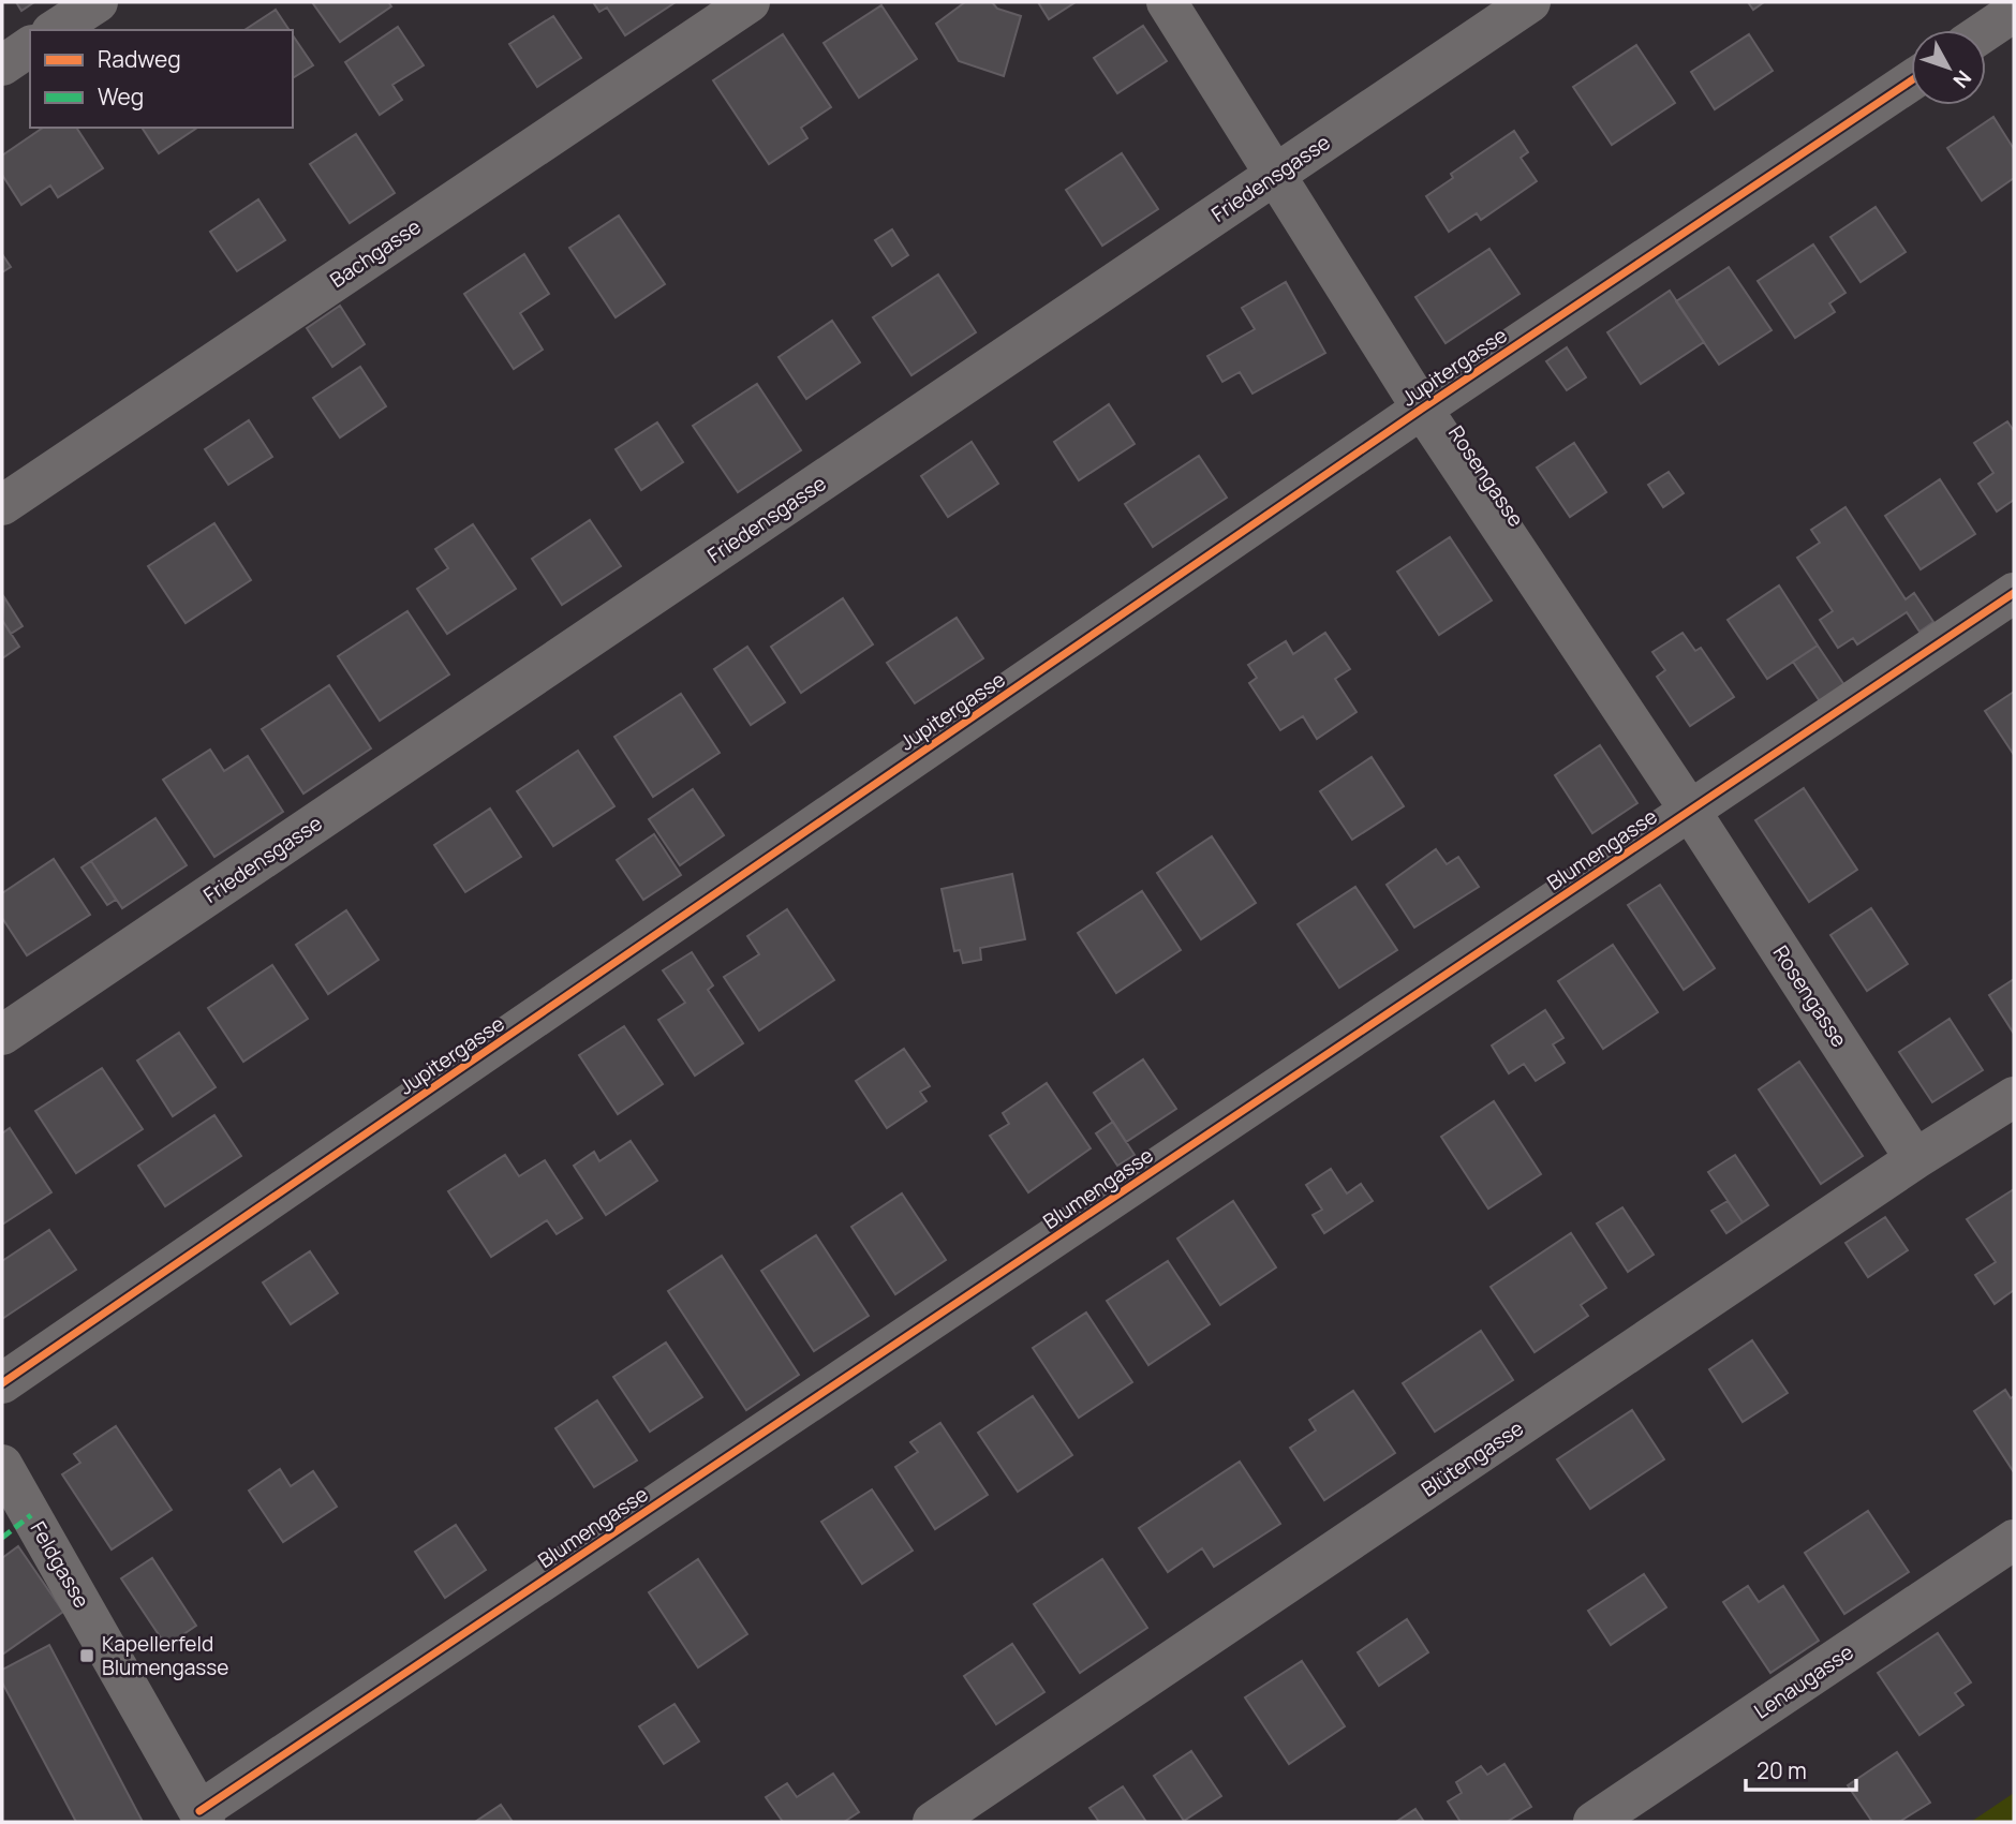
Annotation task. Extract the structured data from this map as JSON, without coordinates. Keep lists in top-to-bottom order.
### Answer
{
  "streets": {
    "street": [
      "Friedensgasse",
      "Bachgasse",
      "Jupitergasse",
      "Rosengasse",
      "Blumengasse",
      "Blütengasse",
      "Feldgasse",
      "Lenaugasse"
    ]
  },
  "crossings": [
    ["Friedensgasse", "Rosengasse"],
    ["Jupitergasse", "Rosengasse"],
    ["Rosengasse", "Blumengasse"],
    ["Rosengasse", "Blütengasse"],
    ["Blumengasse", "Feldgasse"]
  ],
  "places": {
    "transit": ["Kapellerfeld Blumengasse"]
  },
  "legend": ["Radweg", "Weg"],
  "scale_bar": "20 m",
  "north": "bottom right"
}
